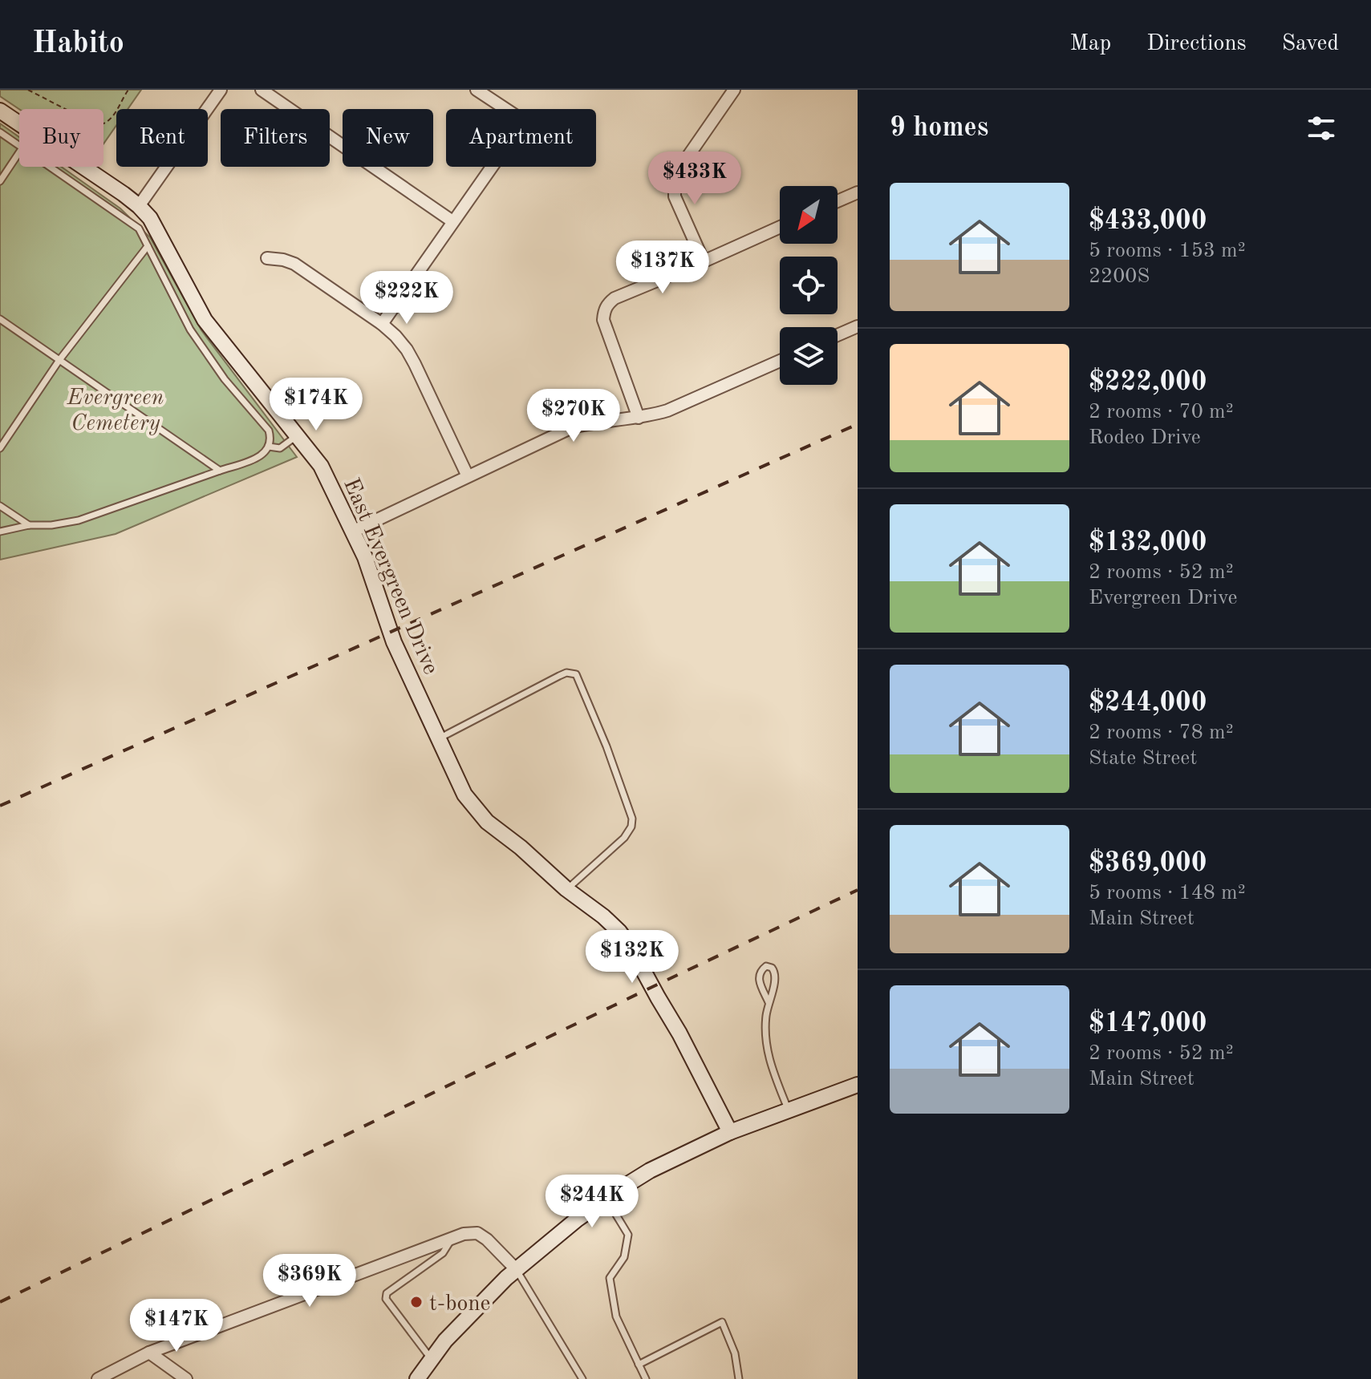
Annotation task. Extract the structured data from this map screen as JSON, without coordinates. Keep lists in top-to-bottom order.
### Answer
{
  "streets": {
    "street": ["East Evergreen Drive"]
  },
  "parks": ["Evergreen Cemetery"],
  "places": ["t-bone"],
  "north": "bottom left",
  "page": {
    "header": "Habito",
    "nav": ["Map", "Directions", "Saved"],
    "heading": "9 homes",
    "chip": [
      "Buy",
      "Rent",
      "Filters",
      "New",
      "Apartment"
    ],
    "price": [
      "$433K",
      "$137K",
      "$222K",
      "$174K",
      "$270K",
      "$132K",
      "$244K",
      "$369K",
      "$147K"
    ],
    "list": [
      {
        "name": "$433,000",
        "note": "5 rooms · 153 m² · 2200S"
      },
      {
        "name": "$222,000",
        "note": "2 rooms · 70 m² · Rodeo Drive"
      },
      {
        "name": "$132,000",
        "note": "2 rooms · 52 m² · Evergreen Drive"
      },
      {
        "name": "$244,000",
        "note": "2 rooms · 78 m² · State Street"
      },
      {
        "name": "$369,000",
        "note": "5 rooms · 148 m² · Main Street"
      },
      {
        "name": "$147,000",
        "note": "2 rooms · 52 m² · Main Street"
      }
    ]
  }
}
